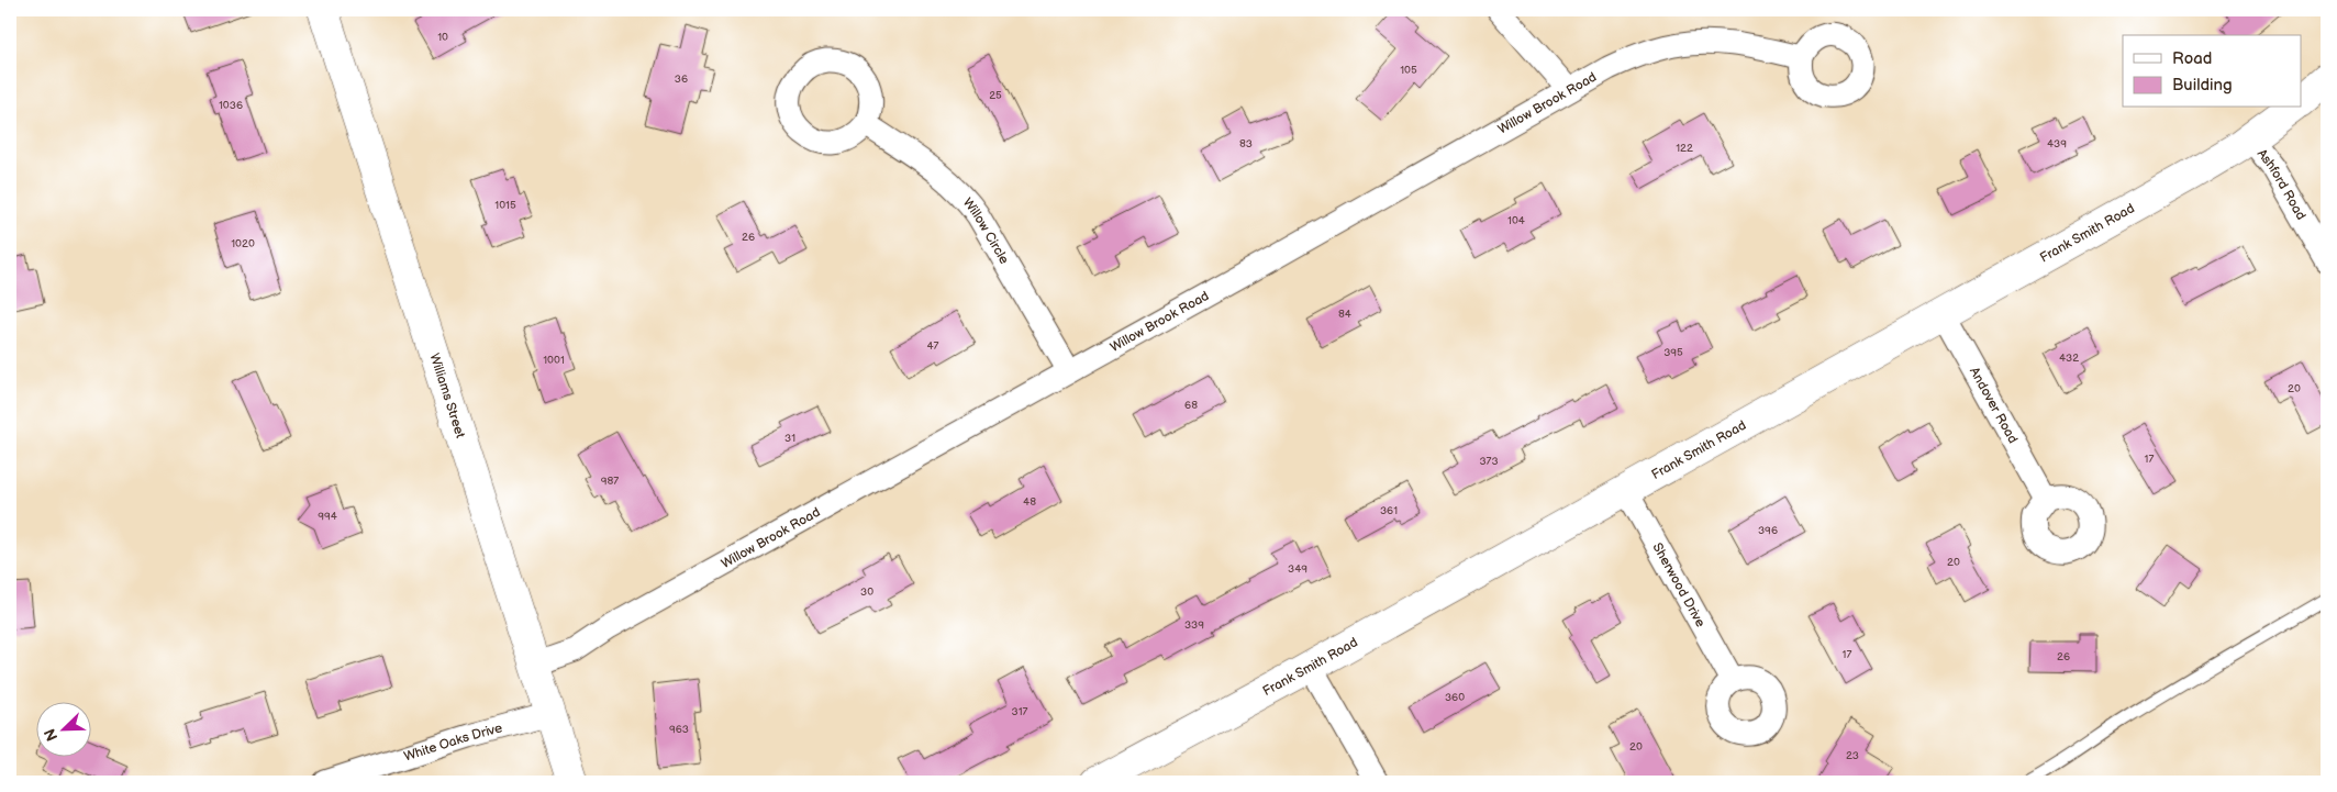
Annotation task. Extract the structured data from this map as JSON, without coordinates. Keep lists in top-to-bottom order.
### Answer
{
  "streets": {
    "street": [
      "Willow Brook Road",
      "Ashford Road",
      "Willow Circle",
      "Frank Smith Road",
      "Williams Street",
      "Andover Road",
      "Sherwood Drive",
      "White Oaks Drive"
    ]
  },
  "crossings": [
    ["Willow Brook Road", "Willow Circle"],
    ["Willow Brook Road", "Williams Street"],
    ["Ashford Road", "Frank Smith Road"],
    ["Frank Smith Road", "Andover Road"],
    ["Frank Smith Road", "Sherwood Drive"],
    ["Williams Street", "White Oaks Drive"]
  ],
  "house_numbers": [
    "10",
    "105",
    "36",
    "25",
    "1036",
    "83",
    "439",
    "122",
    "1015",
    "104",
    "26",
    "1020",
    "84",
    "47",
    "395",
    "432",
    "1001",
    "20",
    "68",
    "31",
    "17",
    "373",
    "987",
    "48",
    "361",
    "994",
    "396",
    "20",
    "349",
    "30",
    "339",
    "17",
    "26",
    "360",
    "317",
    "963",
    "20",
    "23"
  ],
  "legend": ["Road", "Building"],
  "north": "bottom left"
}
